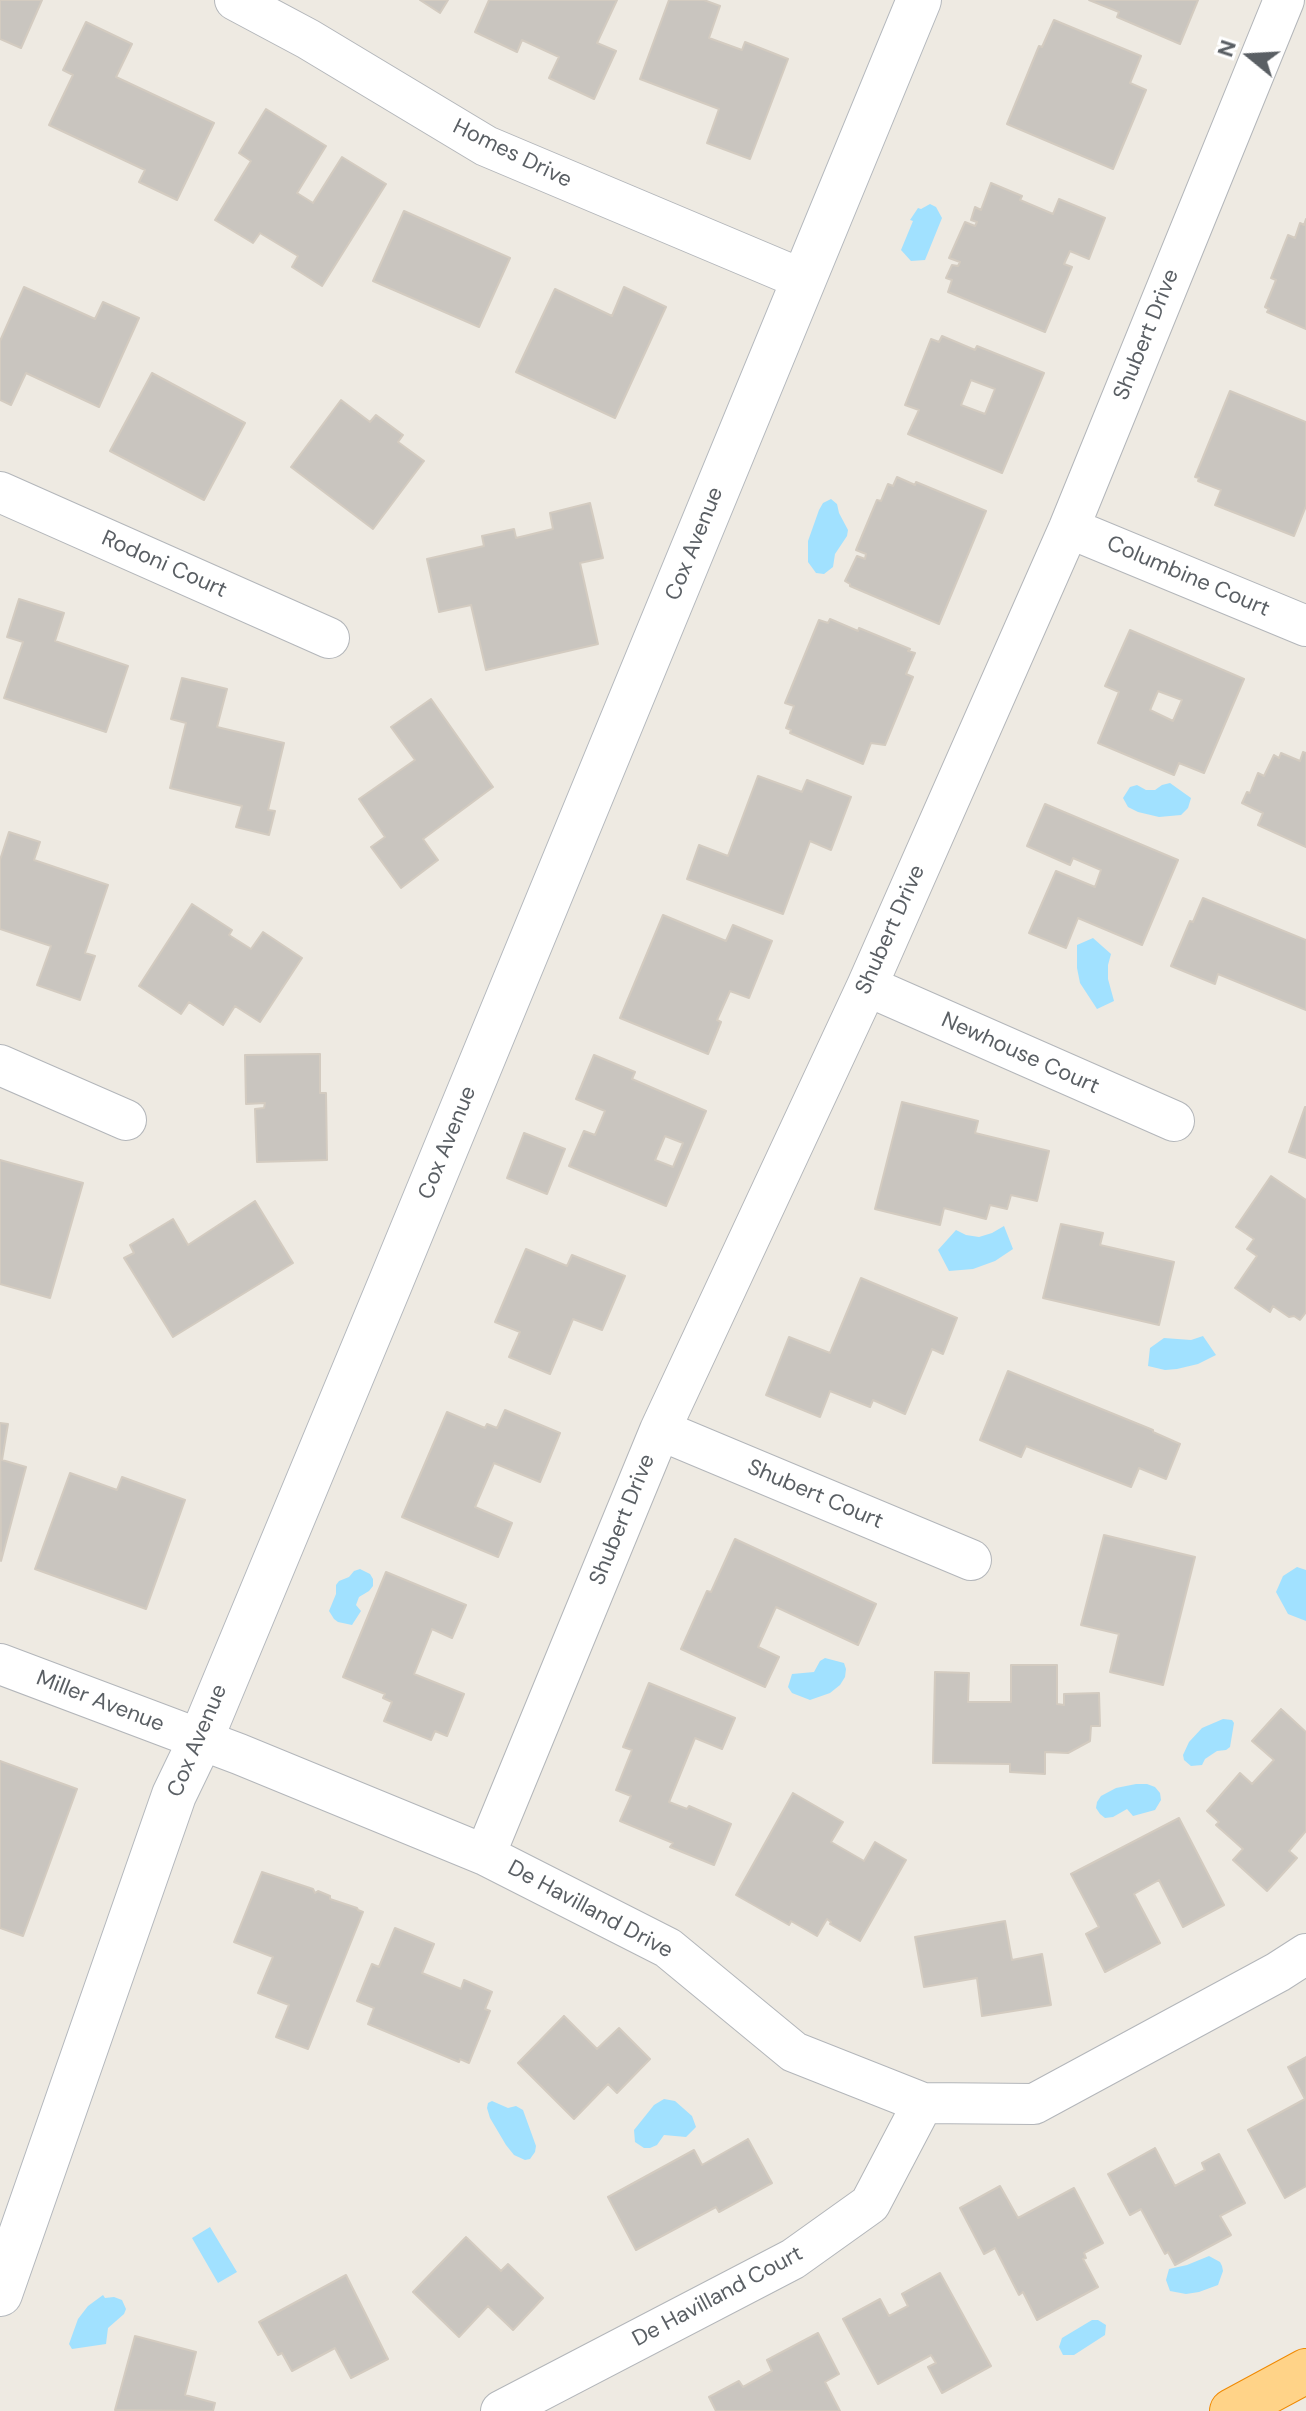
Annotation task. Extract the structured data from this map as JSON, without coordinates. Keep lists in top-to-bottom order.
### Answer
{
  "streets": {
    "main road": ["Cox Avenue"],
    "street": [
      "Homes Drive",
      "Shubert Drive",
      "Rodoni Court",
      "Columbine Court",
      "Newhouse Court",
      "Shubert Court",
      "Miller Avenue",
      "De Havilland Drive",
      "De Havilland Court"
    ]
  },
  "crossings": [
    ["Homes Drive", "Cox Avenue"],
    ["Shubert Drive", "Columbine Court"],
    ["Shubert Drive", "Newhouse Court"],
    ["Shubert Drive", "Shubert Court"],
    ["Shubert Drive", "De Havilland Drive"],
    ["Cox Avenue", "Miller Avenue"],
    ["Cox Avenue", "De Havilland Drive"],
    ["Miller Avenue", "De Havilland Drive"],
    ["De Havilland Drive", "De Havilland Court"]
  ],
  "north": "left"
}
